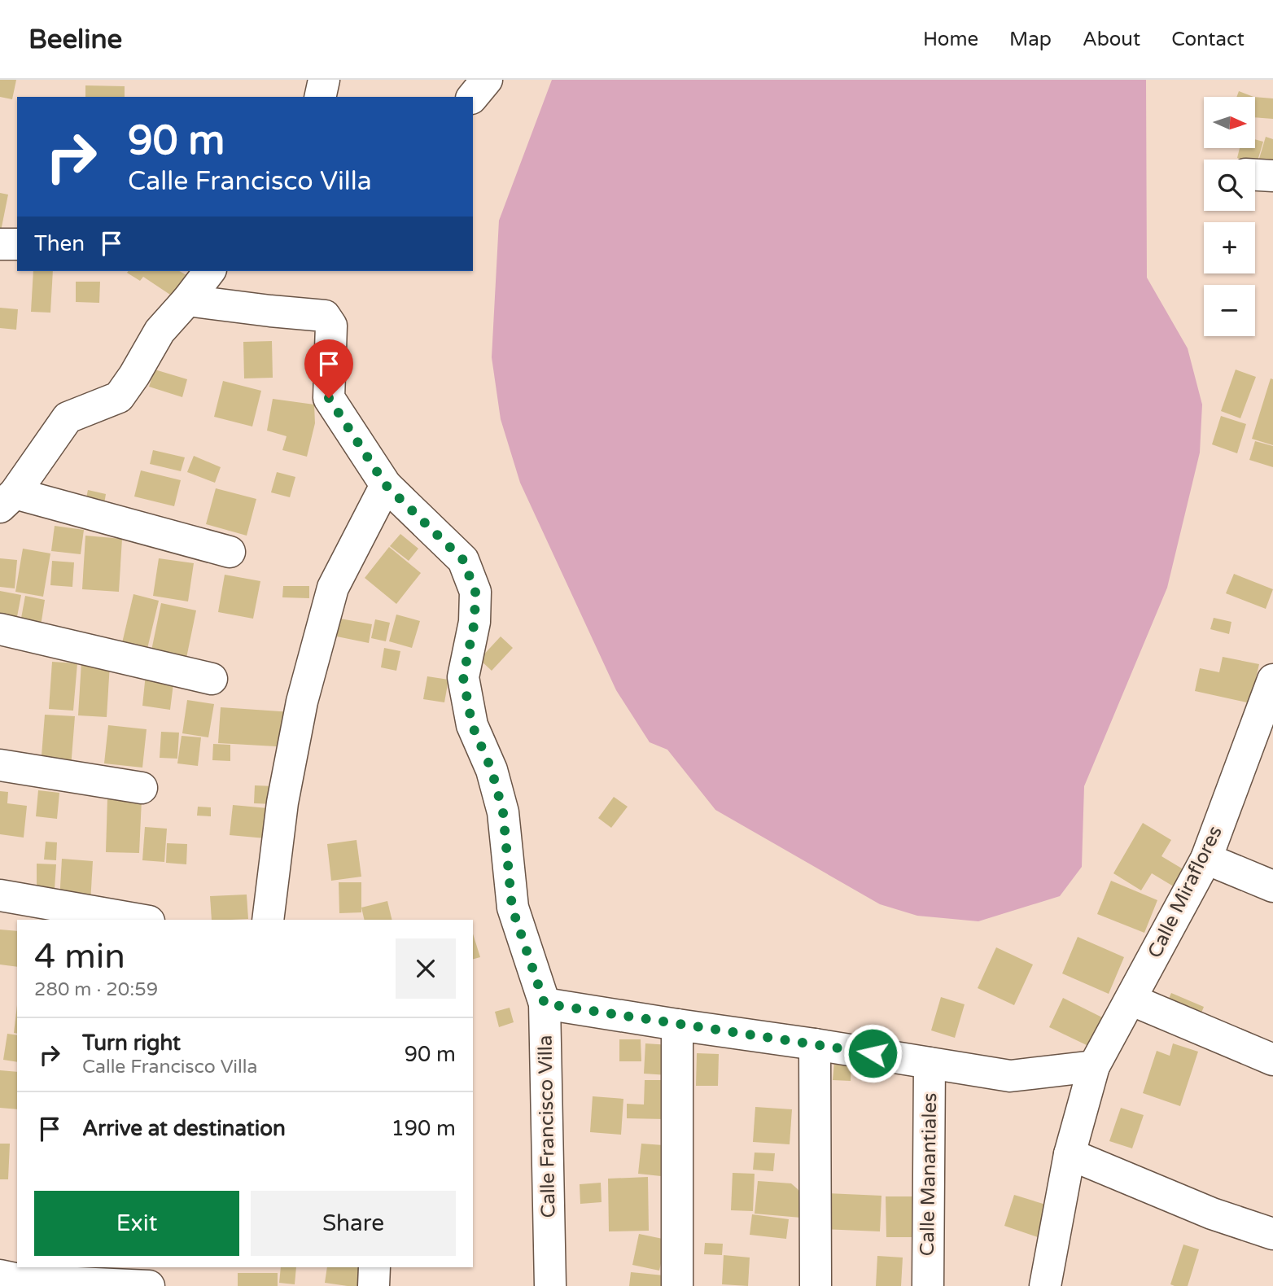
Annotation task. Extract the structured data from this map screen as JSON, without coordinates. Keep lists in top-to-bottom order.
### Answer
{
  "streets": {
    "street": ["Calle Miraflores", "Calle Francisco Villa", "Calle Manantiales"]
  },
  "north": "right",
  "page": {
    "header": "Beeline",
    "nav": [
      "Home",
      "Map",
      "About",
      "Contact"
    ],
    "map_buttons": ["+", "−"],
    "turn": ["90 m", "Calle Francisco Villa"],
    "then": "Then",
    "heading": ["4 min", "280 m · 20:59"],
    "list": [
      {
        "name": "Turn right",
        "note": "Calle Francisco Villa",
        "value": "90 m"
      },
      {
        "name": "Arrive at destination",
        "value": "190 m"
      }
    ],
    "buttons": ["Exit", "Share"]
  }
}
